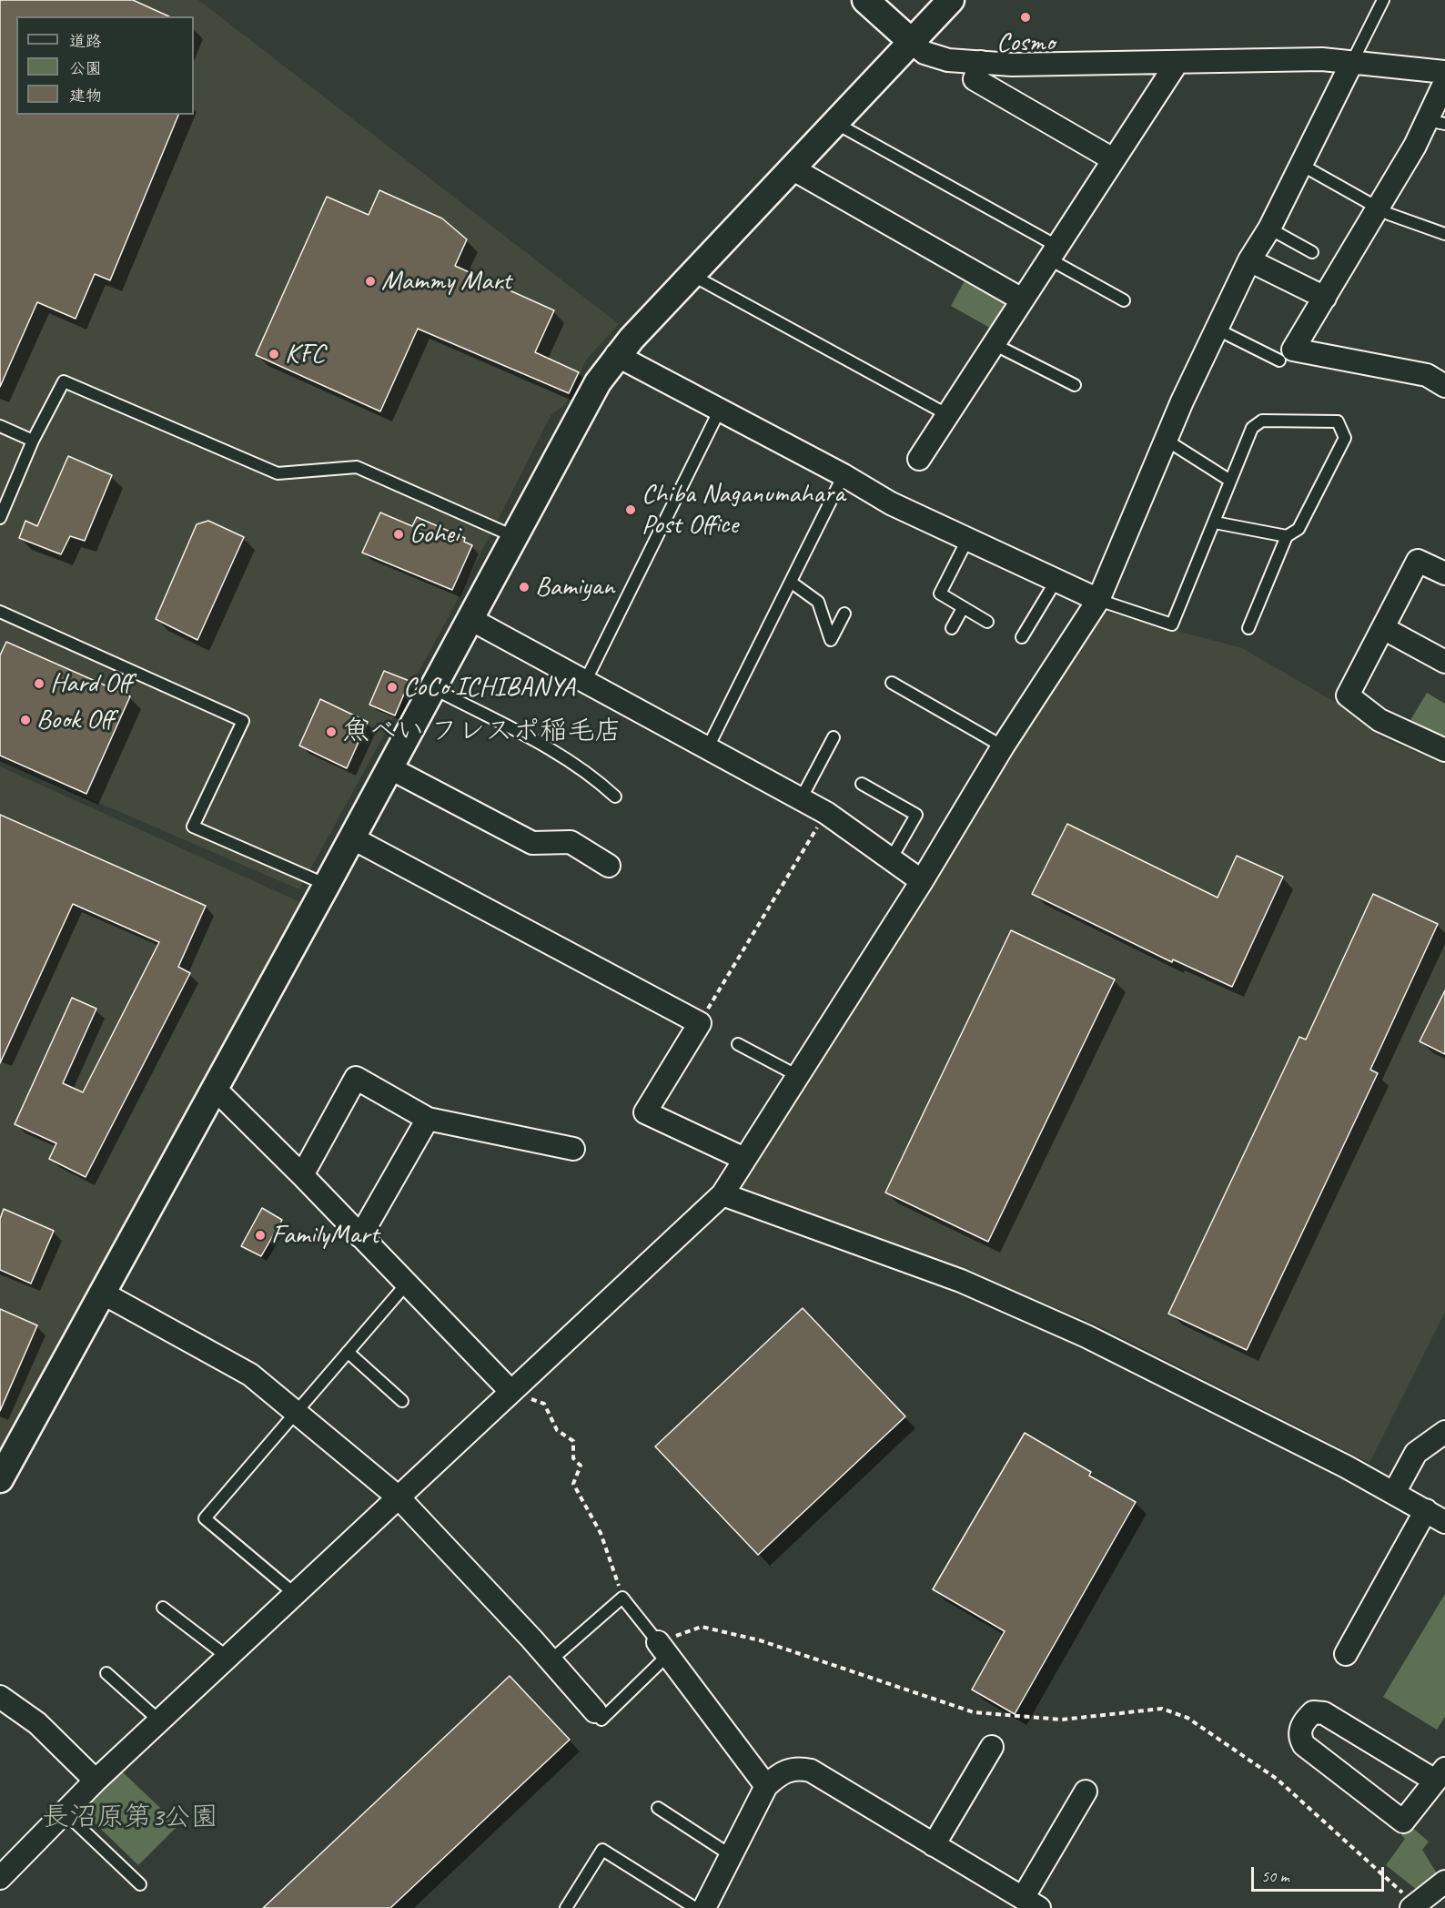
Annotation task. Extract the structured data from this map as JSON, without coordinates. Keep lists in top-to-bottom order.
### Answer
{
  "parks": ["長沼原第3公園"],
  "places": [
    "Cosmo",
    "Mammy Mart",
    "KFC",
    "Chiba Naganumahara Post Office",
    "Gohei",
    "Bamiyan",
    "Hard Off",
    "CoCo ICHIBANYA",
    "Book Off",
    "魚べい フレスポ稲毛店",
    "FamilyMart"
  ],
  "legend": ["道路", "公園", "建物"],
  "scale_bar": "50 m"
}
